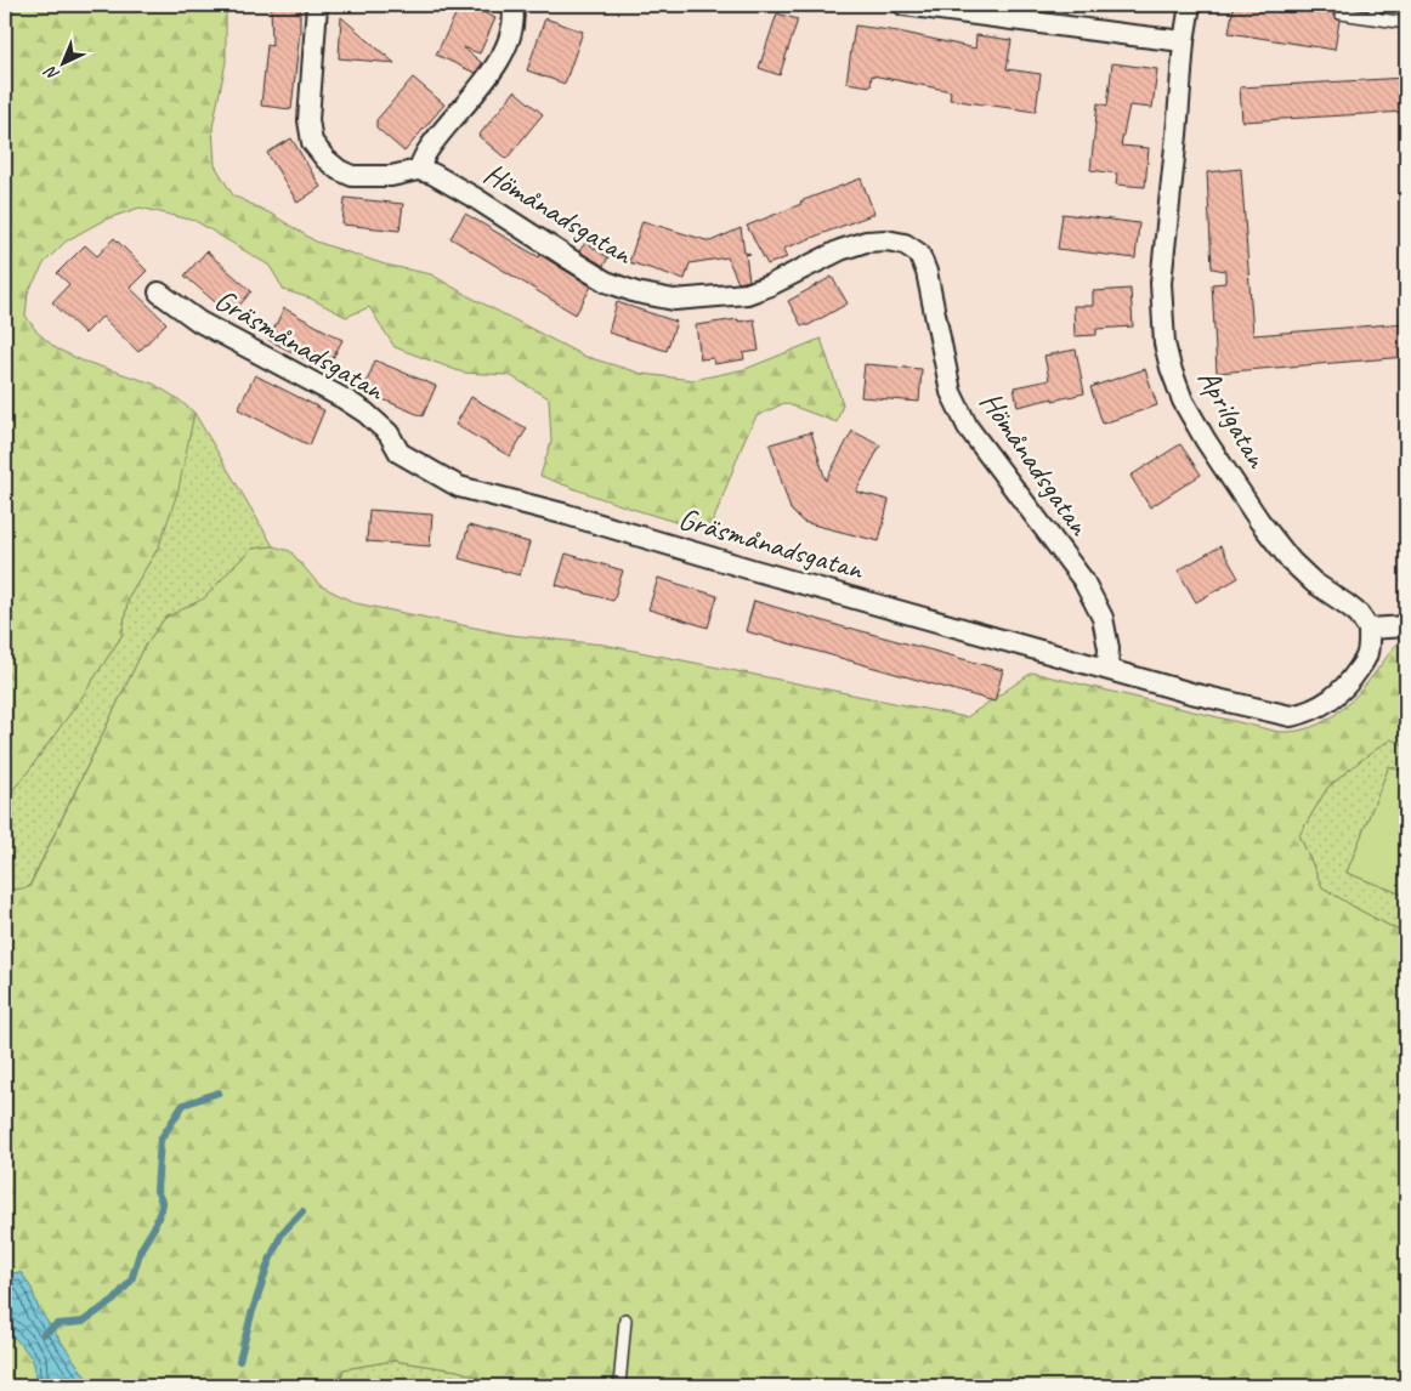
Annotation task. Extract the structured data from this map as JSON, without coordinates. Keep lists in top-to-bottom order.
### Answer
{
  "streets": {
    "street": ["Hömånadsgatan", "Gräsmånadsgatan", "Aprilgatan"]
  },
  "crossings": [
    ["Hömånadsgatan", "Gräsmånadsgatan"],
    ["Gräsmånadsgatan", "Aprilgatan"]
  ],
  "north": "bottom left"
}
